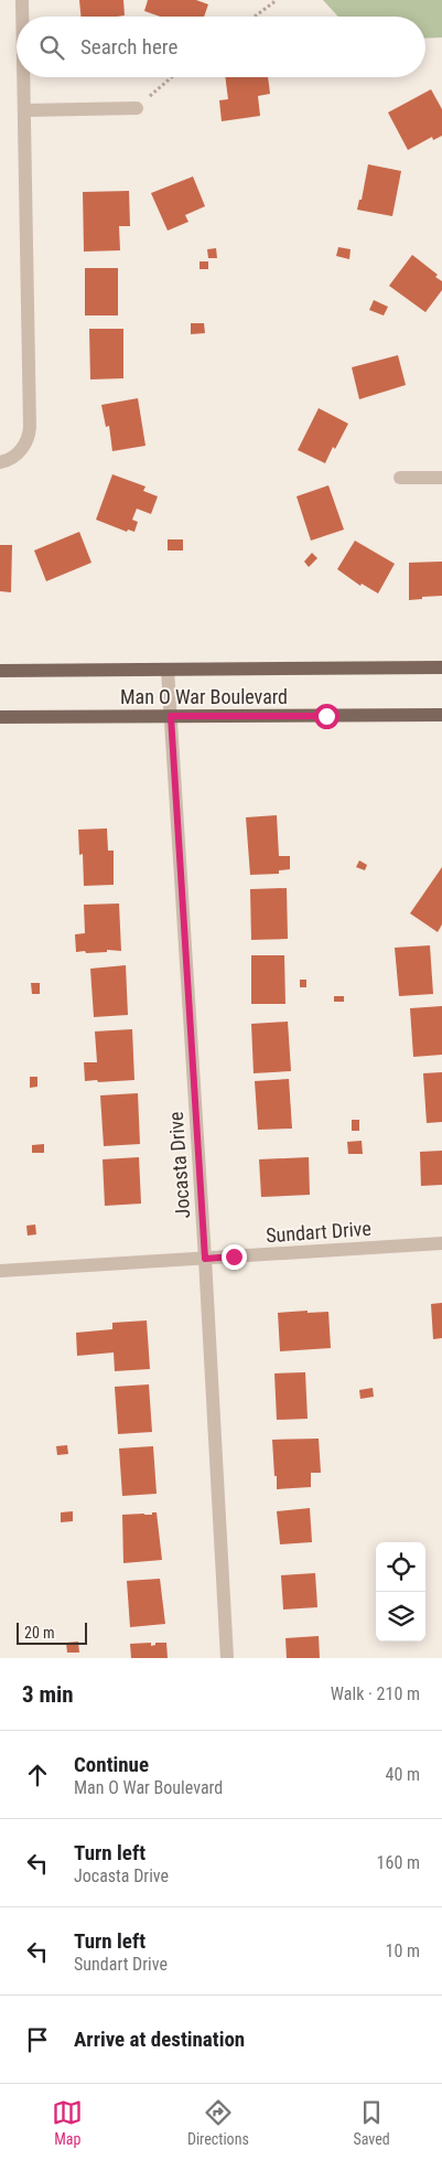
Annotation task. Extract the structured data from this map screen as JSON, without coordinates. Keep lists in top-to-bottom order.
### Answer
{
  "streets": {
    "main road": ["Man O War Boulevard"],
    "street": ["Jocasta Drive", "Sundart Drive"]
  },
  "crossings": [
    ["Man O War Boulevard", "Jocasta Drive"],
    ["Jocasta Drive", "Sundart Drive"]
  ],
  "scale_bar": "20 m",
  "page": {
    "search": "Search here",
    "scale": "20 m",
    "heading": ["3 min", "Walk · 210 m"],
    "list": [
      ["Continue", "Man O War Boulevard", "40 m"],
      ["Turn left", "Jocasta Drive", "160 m"],
      ["Turn left", "Sundart Drive", "10 m"],
      "Arrive at destination"
    ],
    "nav": ["Map", "Directions", "Saved"]
  }
}
